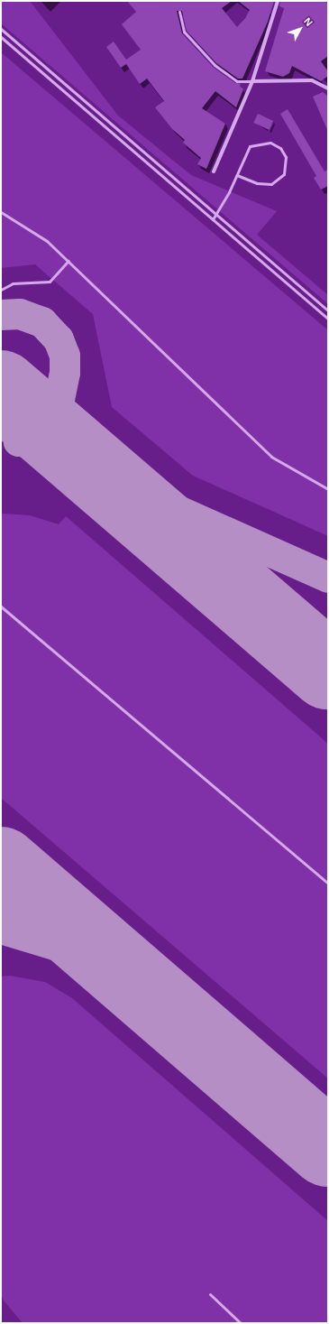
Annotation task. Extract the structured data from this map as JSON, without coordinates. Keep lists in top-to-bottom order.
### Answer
{
  "north": "top right"
}
